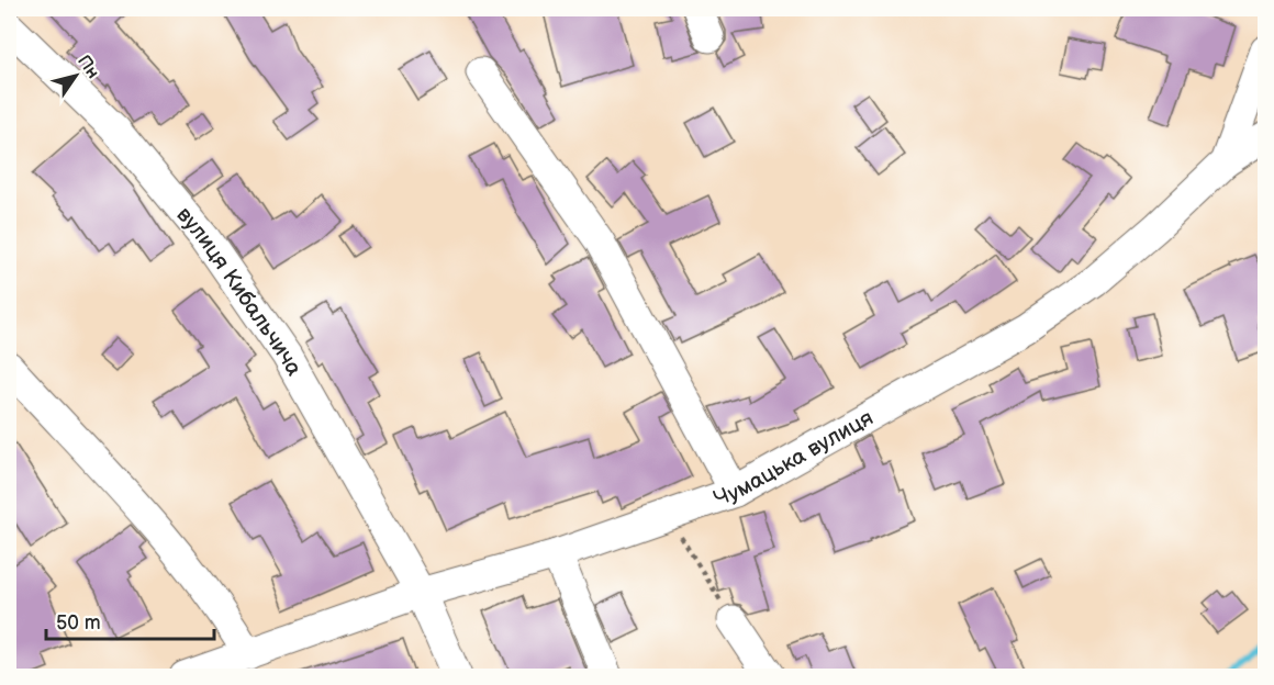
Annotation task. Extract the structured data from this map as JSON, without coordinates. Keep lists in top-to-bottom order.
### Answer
{
  "streets": {
    "street": ["вулиця Кибальчича", "Чумацька вулиця"]
  },
  "crossings": [
    ["вулиця Кибальчича", "Чумацька вулиця"]
  ],
  "scale_bar": "50 m",
  "north": "top right"
}
